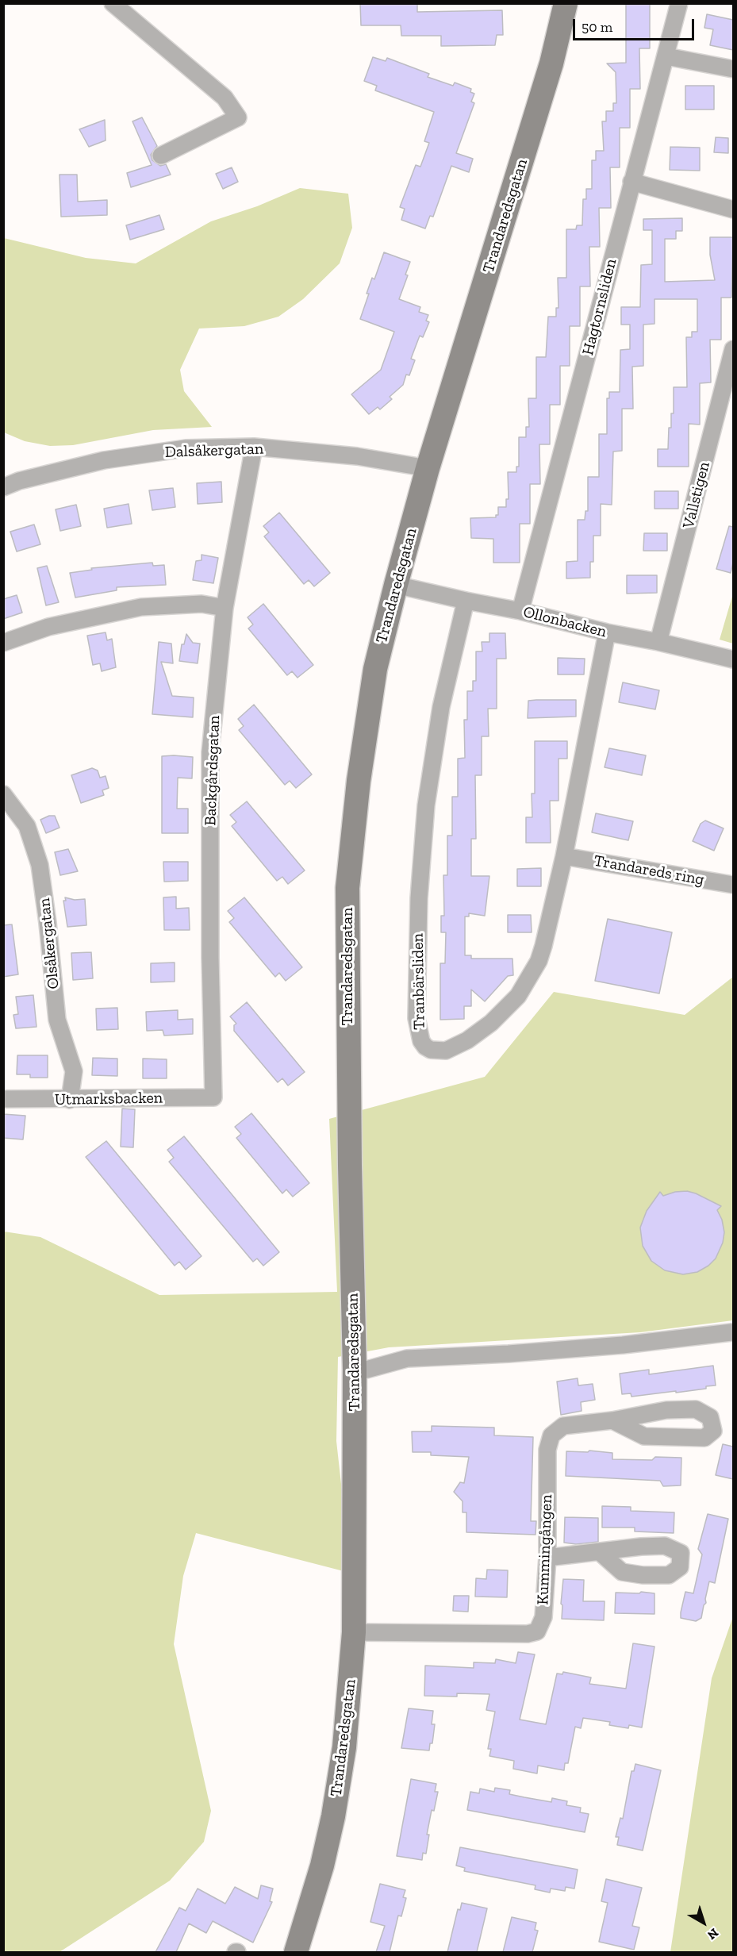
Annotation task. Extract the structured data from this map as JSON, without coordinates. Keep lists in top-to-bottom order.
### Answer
{
  "streets": {
    "street": [
      "Trandaredsgatan",
      "Hagtornsliden",
      "Dalsåkergatan",
      "Vallstigen",
      "Ollonbacken",
      "Backgårdsgatan",
      "Trandareds ring",
      "Olsåkergatan",
      "Tranbärsliden",
      "Utmarksbacken",
      "Kummingången"
    ]
  },
  "crossings": [
    ["Trandaredsgatan", "Dalsåkergatan"],
    ["Trandaredsgatan", "Ollonbacken"],
    ["Trandaredsgatan", "Kummingången"],
    ["Hagtornsliden", "Ollonbacken"],
    ["Dalsåkergatan", "Backgårdsgatan"],
    ["Vallstigen", "Ollonbacken"],
    ["Ollonbacken", "Tranbärsliden"],
    ["Backgårdsgatan", "Utmarksbacken"],
    ["Trandareds ring", "Tranbärsliden"],
    ["Olsåkergatan", "Utmarksbacken"]
  ],
  "scale_bar": "50 m",
  "north": "bottom right"
}
